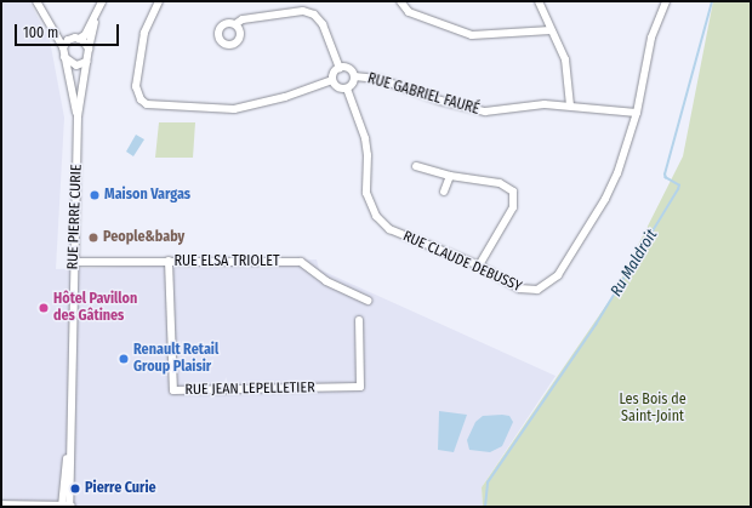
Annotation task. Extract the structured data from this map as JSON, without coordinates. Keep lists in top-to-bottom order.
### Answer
{
  "streets": {
    "street": [
      "RUE GABRIEL FAURÉ",
      "RUE PIERRE CURIE",
      "RUE ELSA TRIOLET",
      "RUE CLAUDE DEBUSSY",
      "RUE JEAN LEPELLETIER"
    ]
  },
  "crossings": [
    ["RUE GABRIEL FAURÉ", "RUE CLAUDE DEBUSSY"],
    ["RUE PIERRE CURIE", "RUE ELSA TRIOLET"],
    ["RUE ELSA TRIOLET", "RUE JEAN LEPELLETIER"]
  ],
  "water": ["Ru Maldroit"],
  "parks": ["Les Bois de Saint-Joint"],
  "places": [
    "Maison Vargas",
    "People&baby",
    "Hôtel Pavillon des Gâtines",
    "Renault Retail Group Plaisir",
    "Pierre Curie"
  ],
  "scale_bar": "100 m"
}
